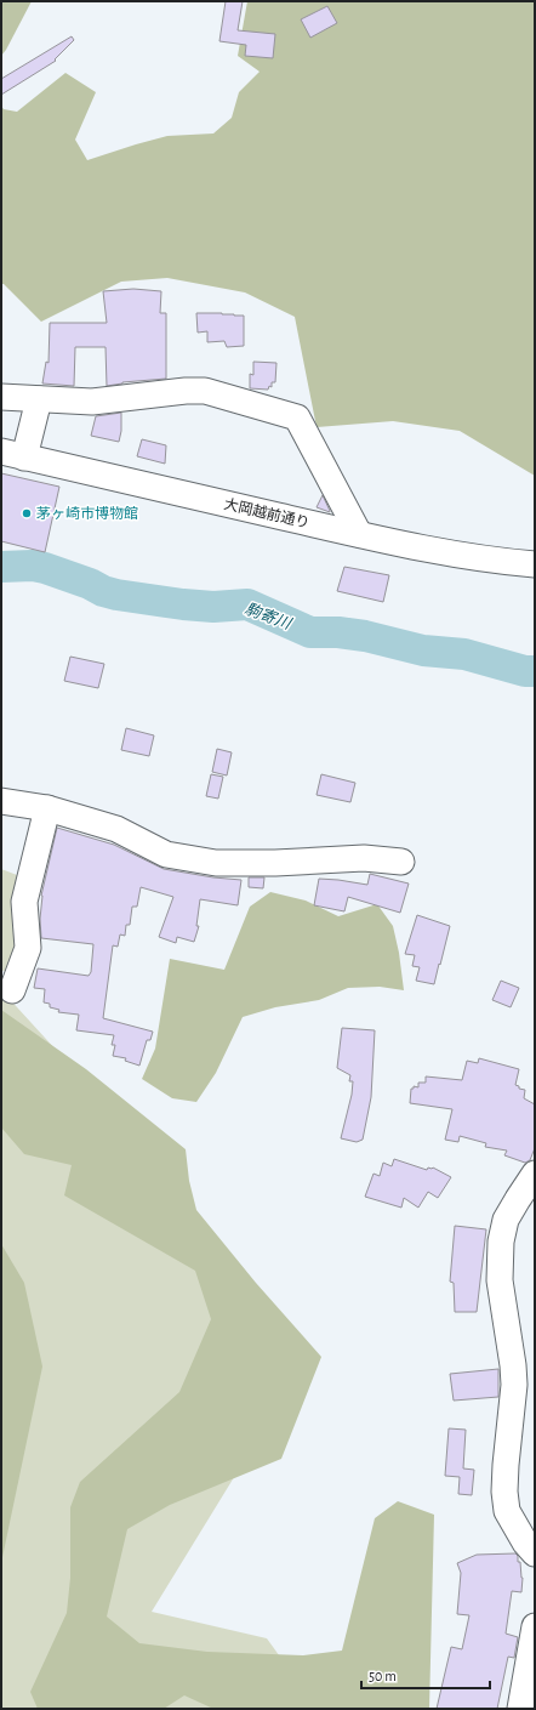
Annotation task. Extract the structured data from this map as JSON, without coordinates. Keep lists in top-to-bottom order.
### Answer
{
  "streets": {
    "street": ["大岡越前通り"]
  },
  "water": ["駒寄川"],
  "places": ["茅ヶ崎市博物館"],
  "scale_bar": "50 m"
}
